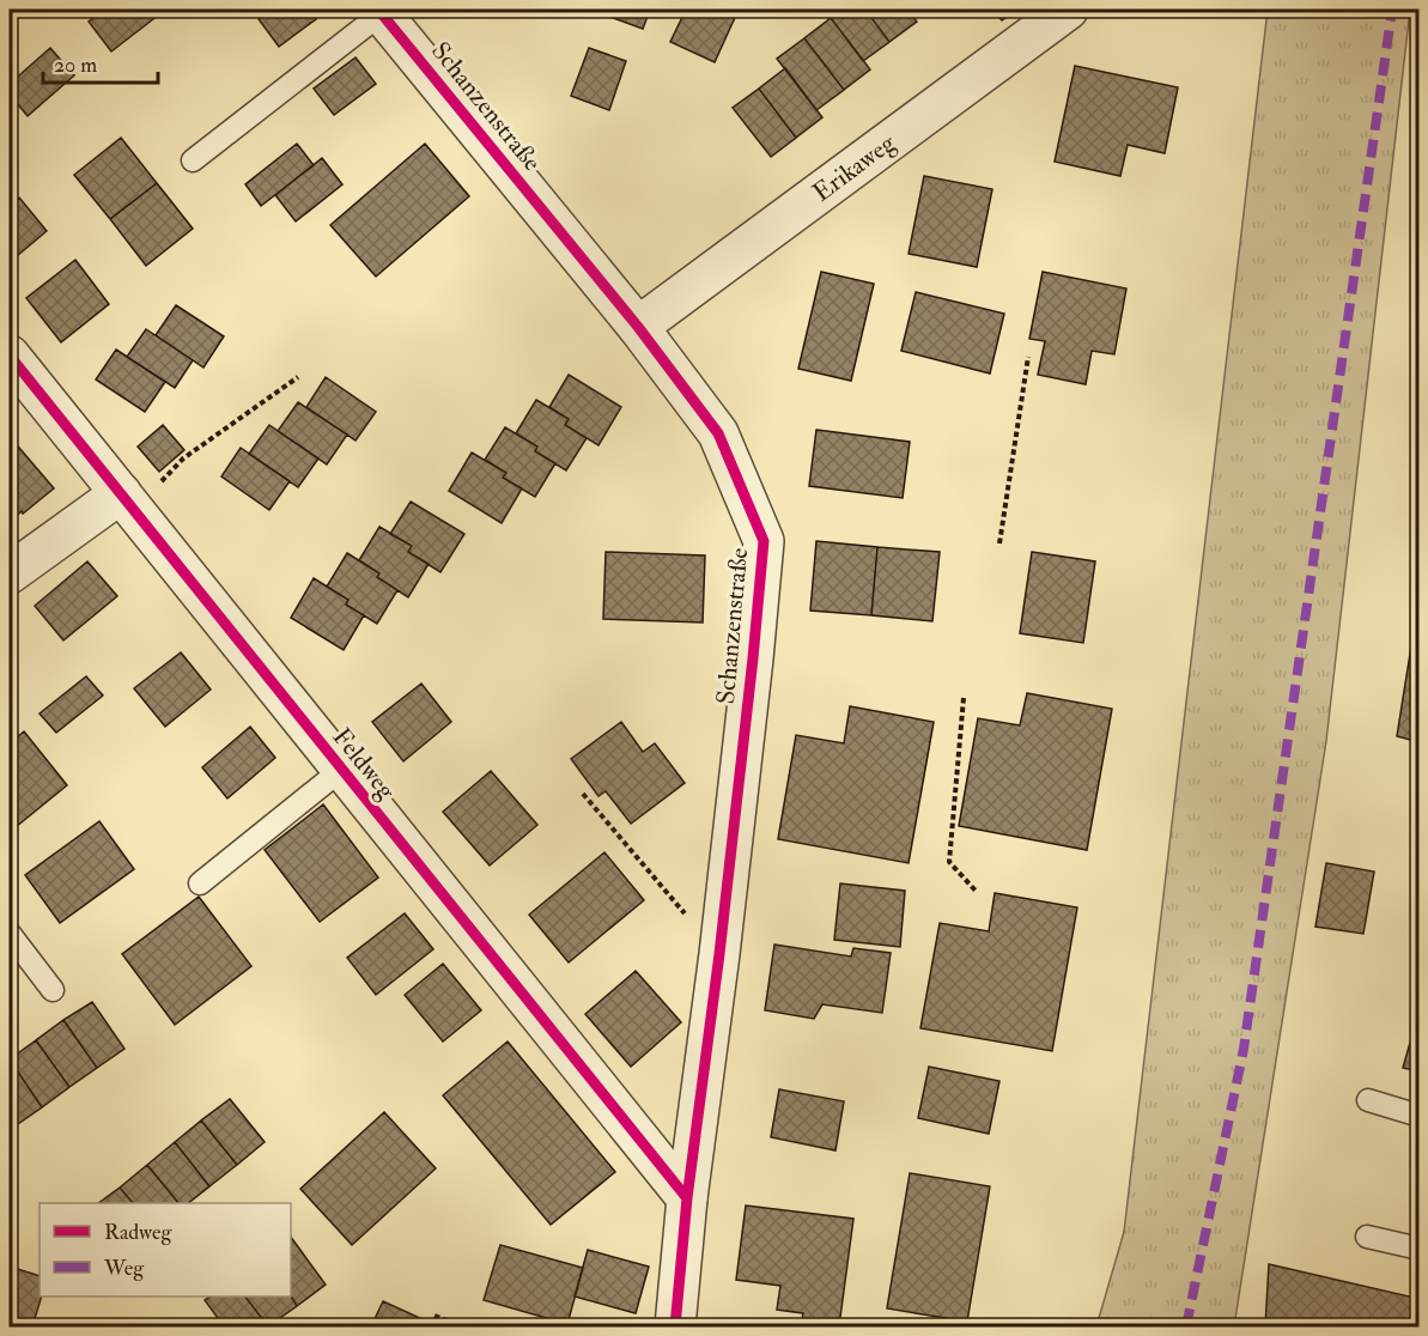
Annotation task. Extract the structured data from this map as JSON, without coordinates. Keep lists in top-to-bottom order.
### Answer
{
  "streets": {
    "street": ["Schanzenstraße", "Erikaweg", "Feldweg"]
  },
  "crossings": [
    ["Schanzenstraße", "Erikaweg"],
    ["Schanzenstraße", "Feldweg"]
  ],
  "legend": ["Radweg", "Weg"],
  "scale_bar": "20 m"
}
